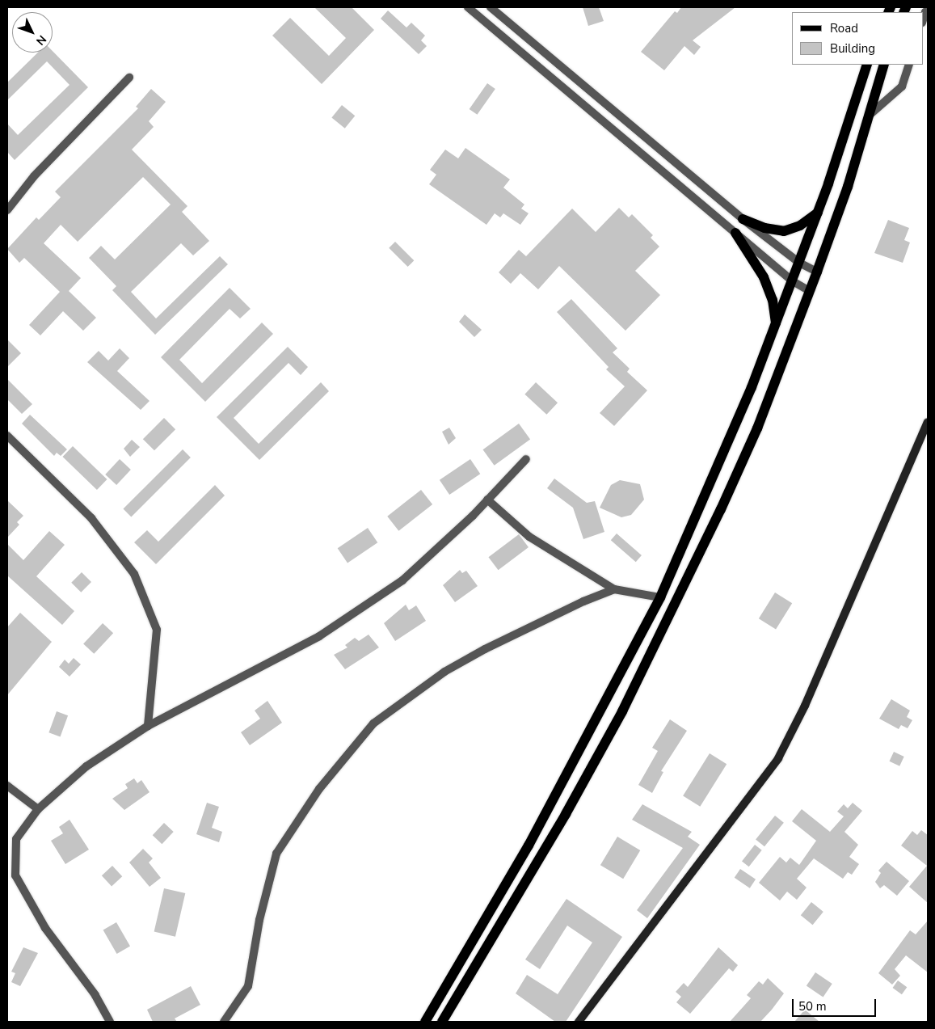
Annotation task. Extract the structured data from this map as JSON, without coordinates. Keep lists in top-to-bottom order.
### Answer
{
  "legend": ["Road", "Building"],
  "scale_bar": "50 m",
  "north": "bottom right"
}
